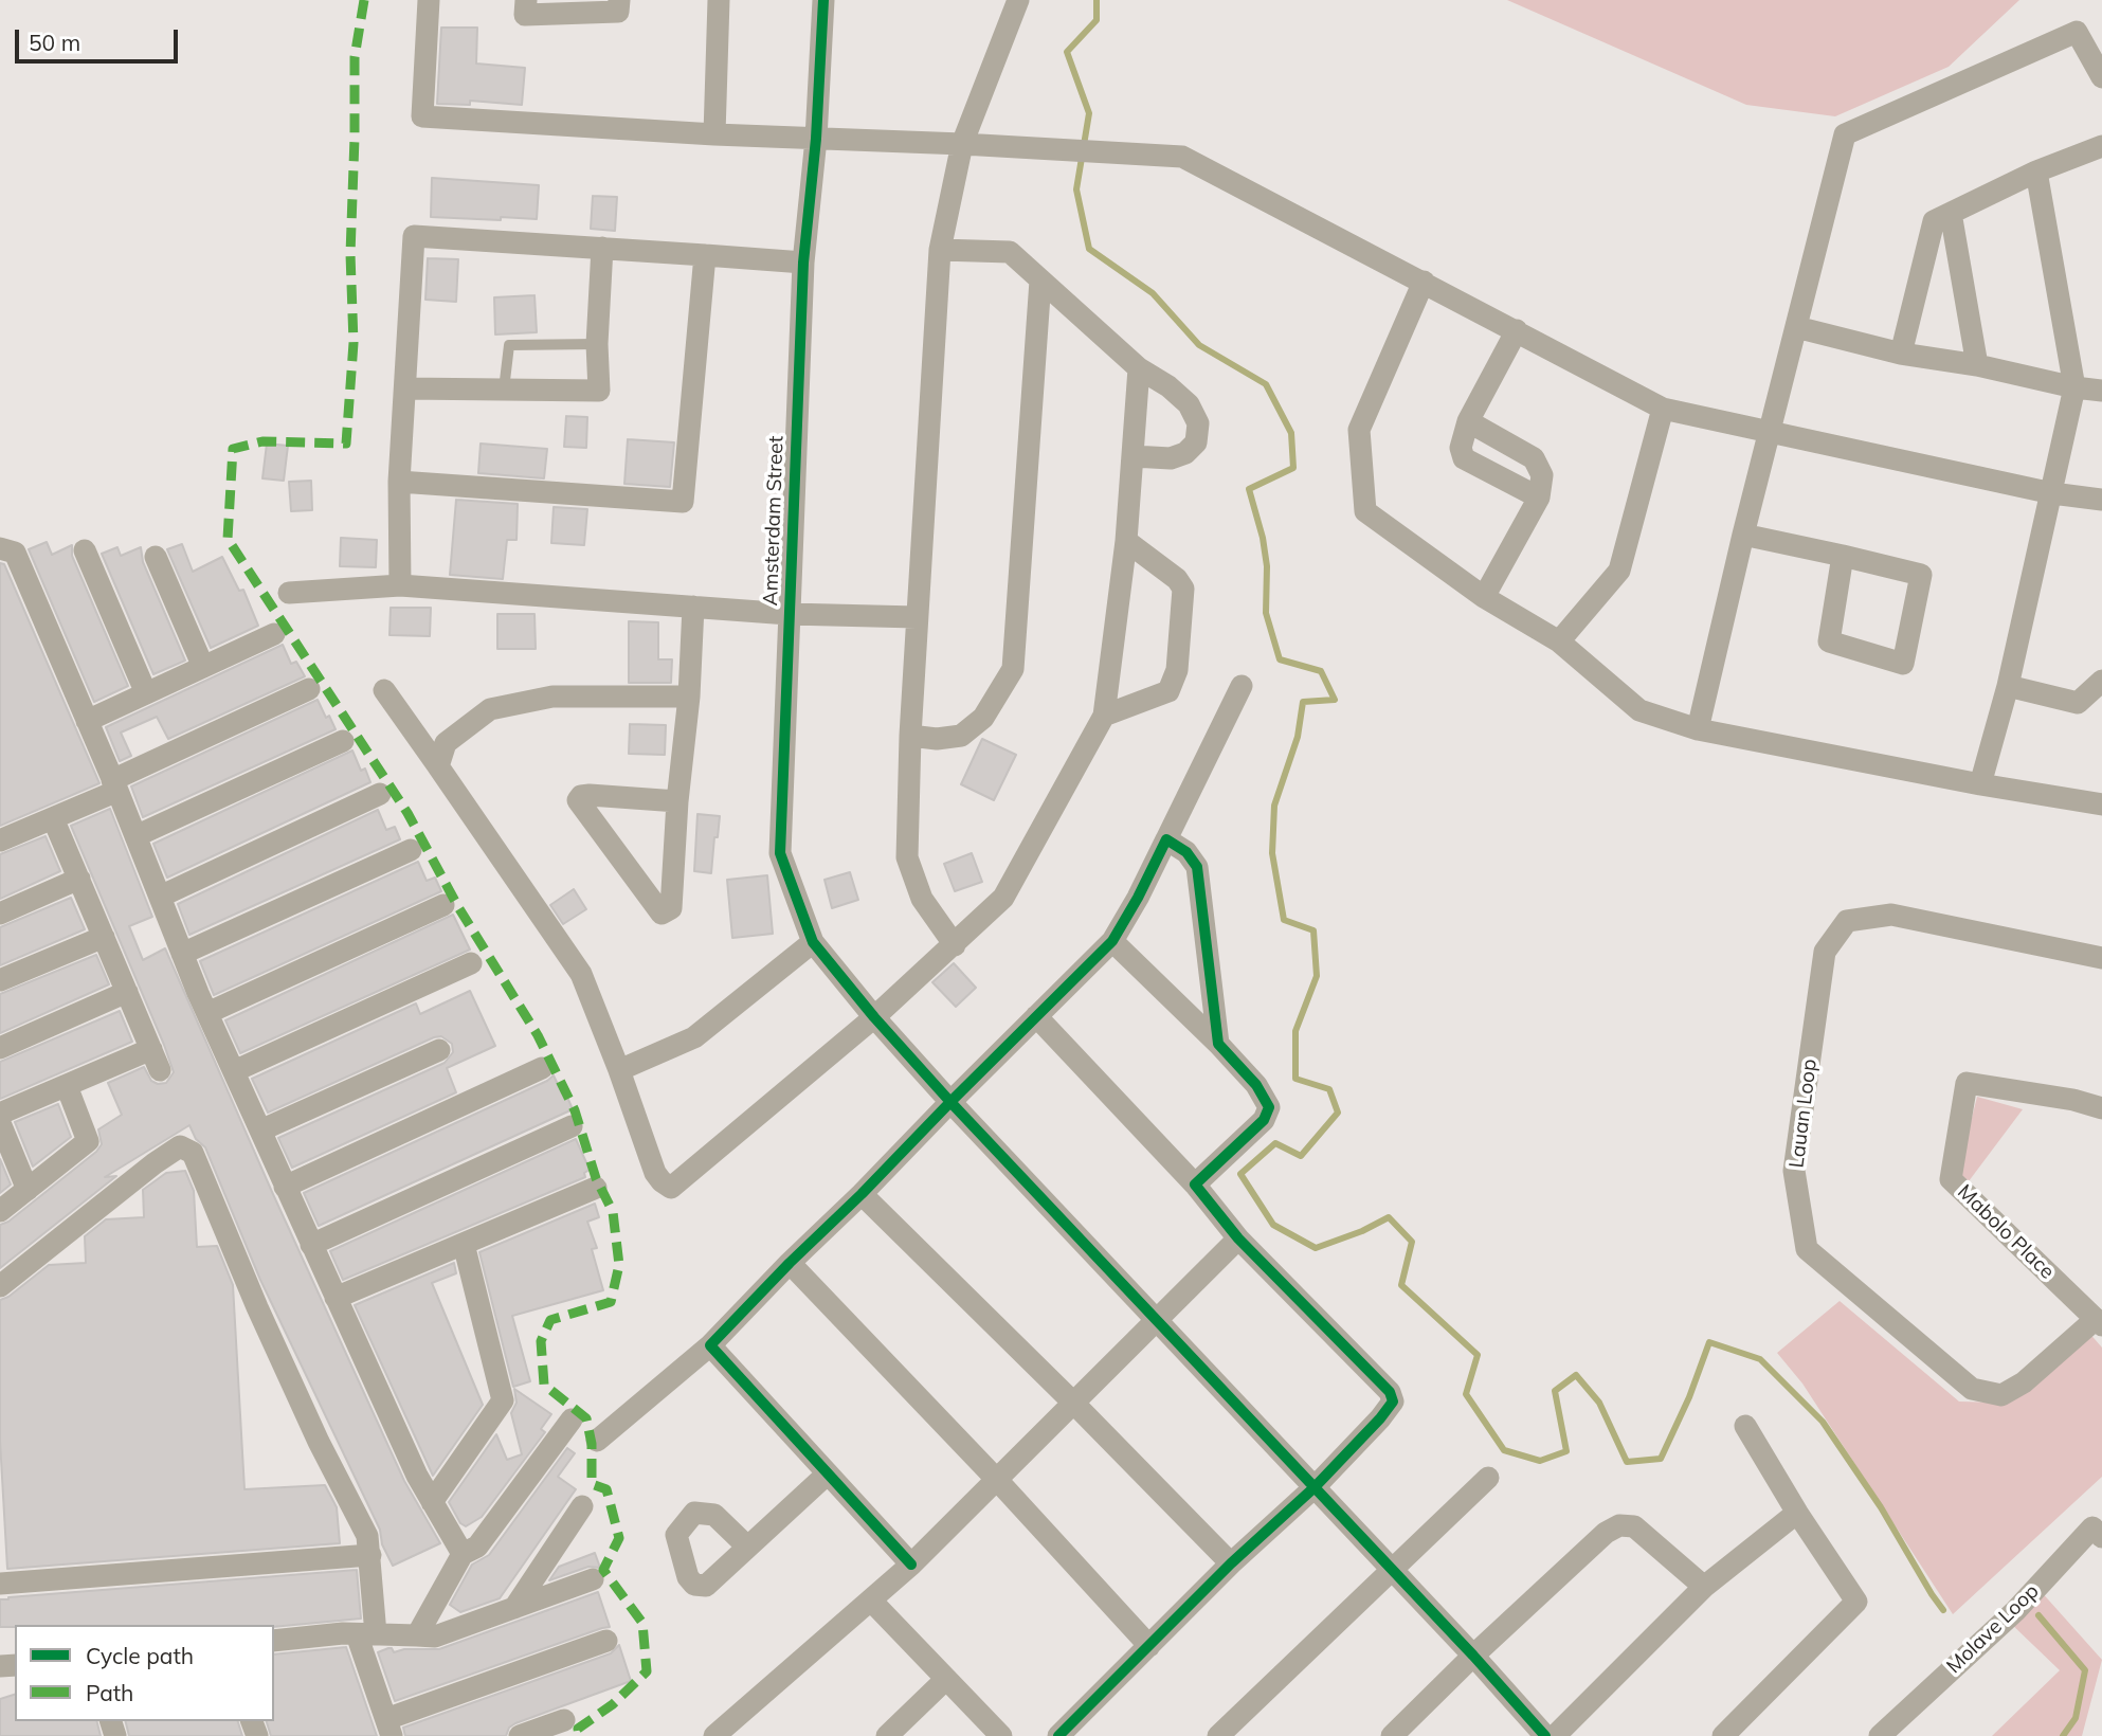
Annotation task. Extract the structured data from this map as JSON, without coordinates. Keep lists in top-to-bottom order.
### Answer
{
  "streets": {
    "street": [
      "Amsterdam Street",
      "Lauan Loop",
      "Mabolo Place",
      "Molave Loop"
    ]
  },
  "crossings": [
    ["Lauan Loop", "Mabolo Place"]
  ],
  "legend": ["Cycle path", "Path"],
  "scale_bar": "50 m"
}
